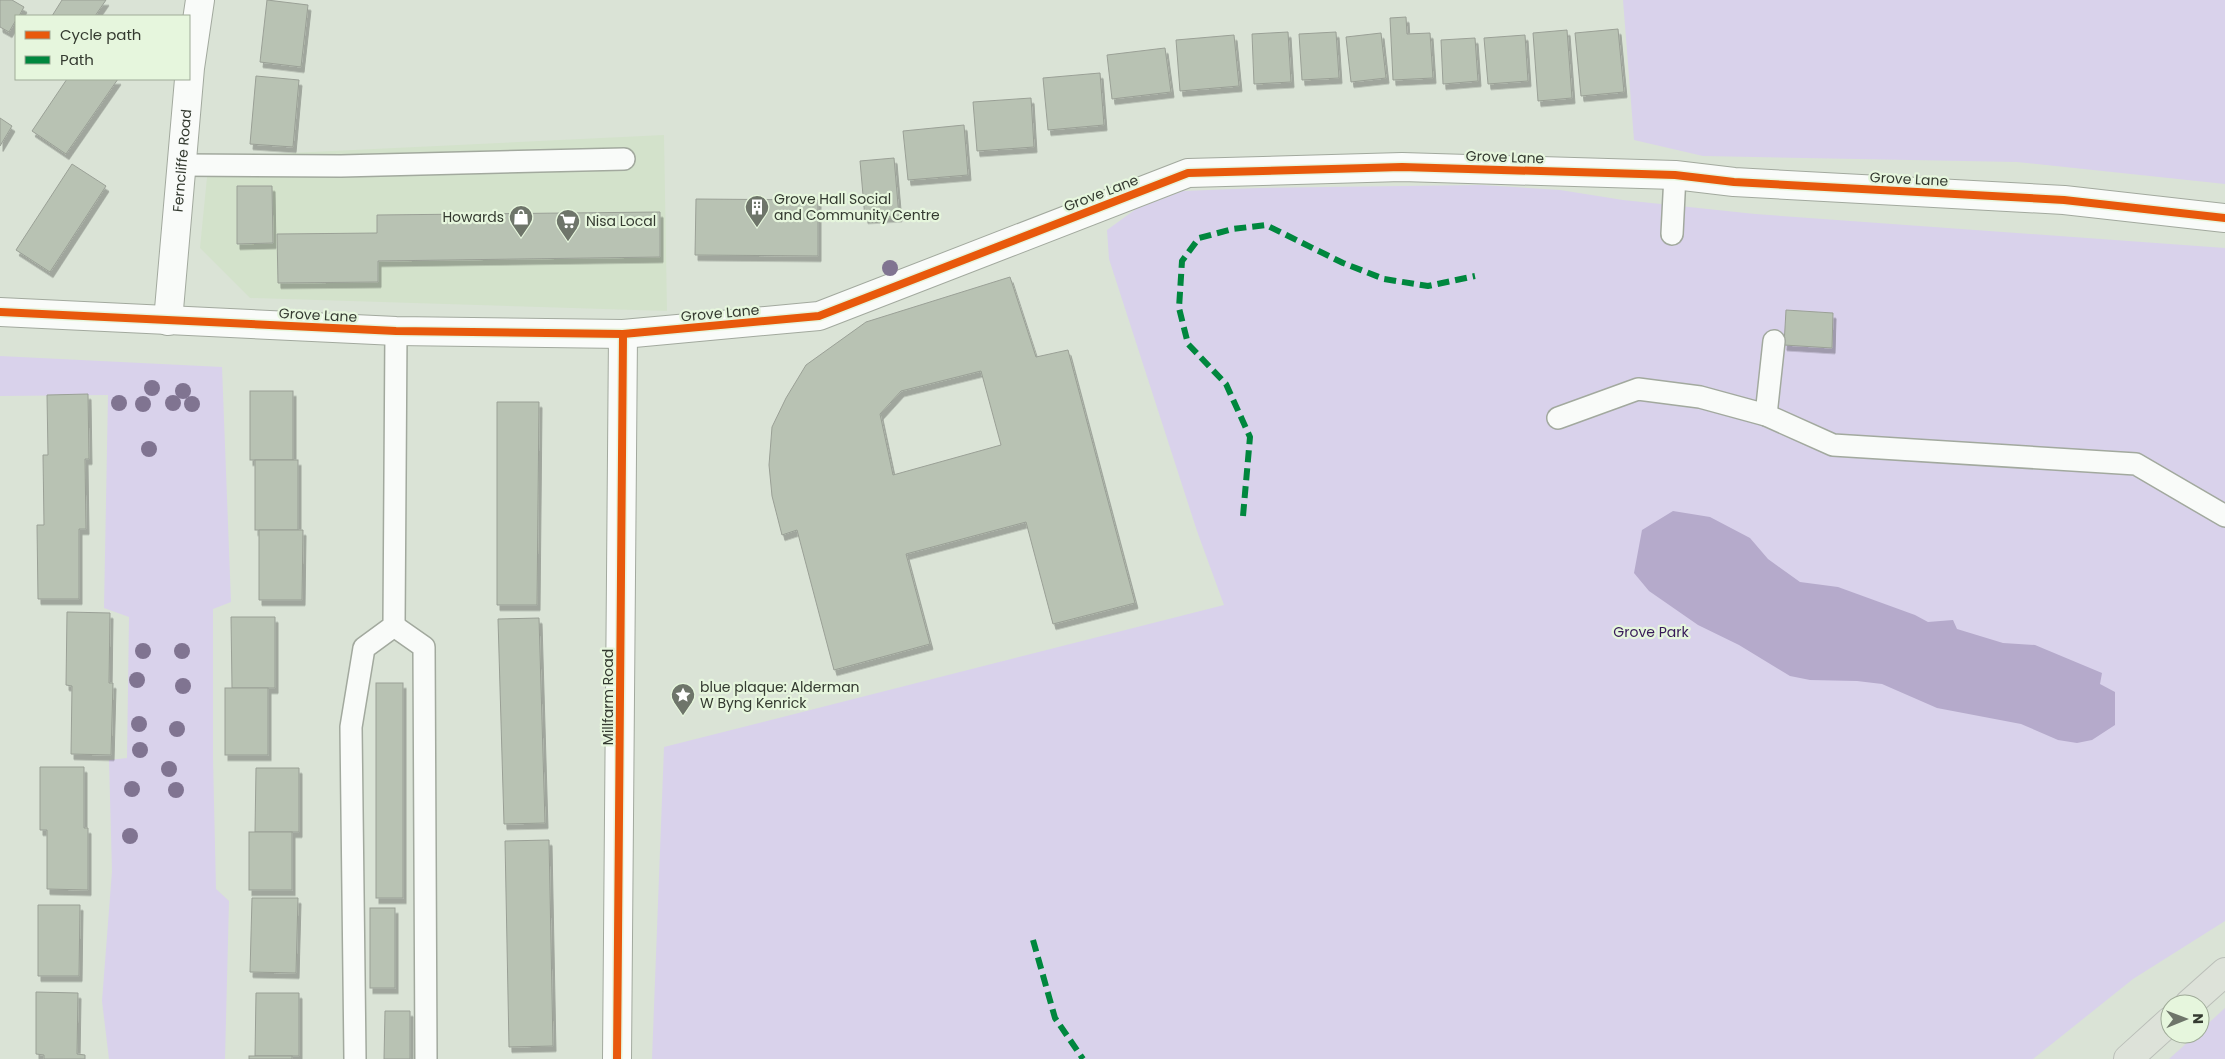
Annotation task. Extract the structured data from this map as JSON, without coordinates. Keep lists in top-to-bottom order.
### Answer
{
  "streets": {
    "street": ["Grove Lane", "Ferncliffe Road", "Millfarm Road"]
  },
  "crossings": [
    ["Grove Lane", "Ferncliffe Road"],
    ["Grove Lane", "Millfarm Road"]
  ],
  "parks": ["Grove Park"],
  "places": {
    "building": ["Grove Hall Social and Community Centre"],
    "shop": ["Howards"],
    "supermarket": ["Nisa Local"],
    "place": ["blue plaque: Alderman W Byng Kenrick"]
  },
  "legend": ["Cycle path", "Path"],
  "north": "right"
}
